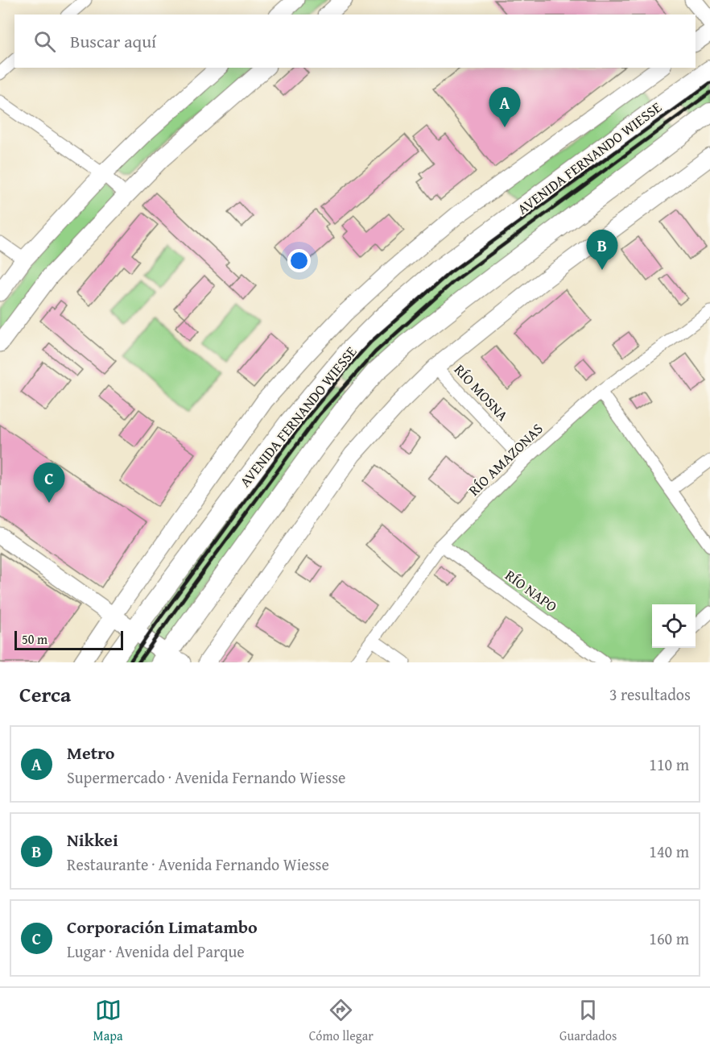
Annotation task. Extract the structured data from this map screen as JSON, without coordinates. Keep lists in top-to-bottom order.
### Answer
{
  "streets": {
    "main road": ["AVENIDA FERNANDO WIESSE"],
    "street": ["RÍO MOSNA", "RÍO AMAZONAS", "RÍO NAPO"]
  },
  "crossings": [
    ["RÍO MOSNA", "RÍO AMAZONAS"],
    ["RÍO AMAZONAS", "RÍO NAPO"]
  ],
  "scale_bar": "50 m",
  "page": {
    "search": "Buscar aquí",
    "pins": ["A", "B", "C"],
    "scale": "50 m",
    "heading": ["Cerca", "3 resultados"],
    "list": [
      {
        "mark": "A",
        "name": "Metro",
        "note": "Supermercado · Avenida Fernando Wiesse",
        "value": "110 m"
      },
      {
        "mark": "B",
        "name": "Nikkei",
        "note": "Restaurante · Avenida Fernando Wiesse",
        "value": "140 m"
      },
      {
        "mark": "C",
        "name": "Corporación Limatambo",
        "note": "Lugar · Avenida del Parque",
        "value": "160 m"
      }
    ],
    "nav": ["Mapa", "Cómo llegar", "Guardados"]
  }
}
